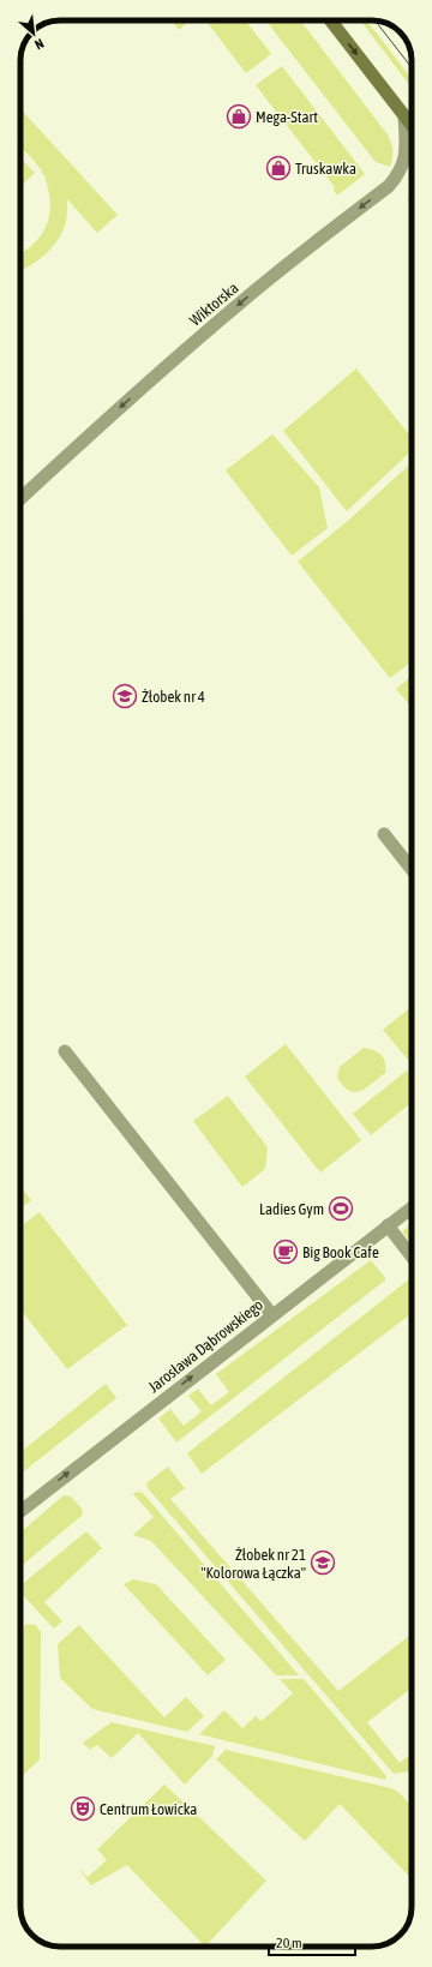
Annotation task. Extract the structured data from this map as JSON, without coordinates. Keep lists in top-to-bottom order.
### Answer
{
  "streets": {
    "street": ["Wiktorska", "Jarosława Dąbrowskiego"]
  },
  "one_way": ["Wiktorska", "Jarosława Dąbrowskiego"],
  "places": {
    "shop": ["Mega-Start", "Truskawka"],
    "school or university": ["Żłobek nr 4", "Żłobek nr 21 \"Kolorowa Łączka\""],
    "sports": ["Ladies Gym"],
    "cafe": ["Big Book Cafe"],
    "theatre": ["Centrum Łowicka"]
  },
  "scale_bar": "20 m",
  "north": "bottom right"
}
